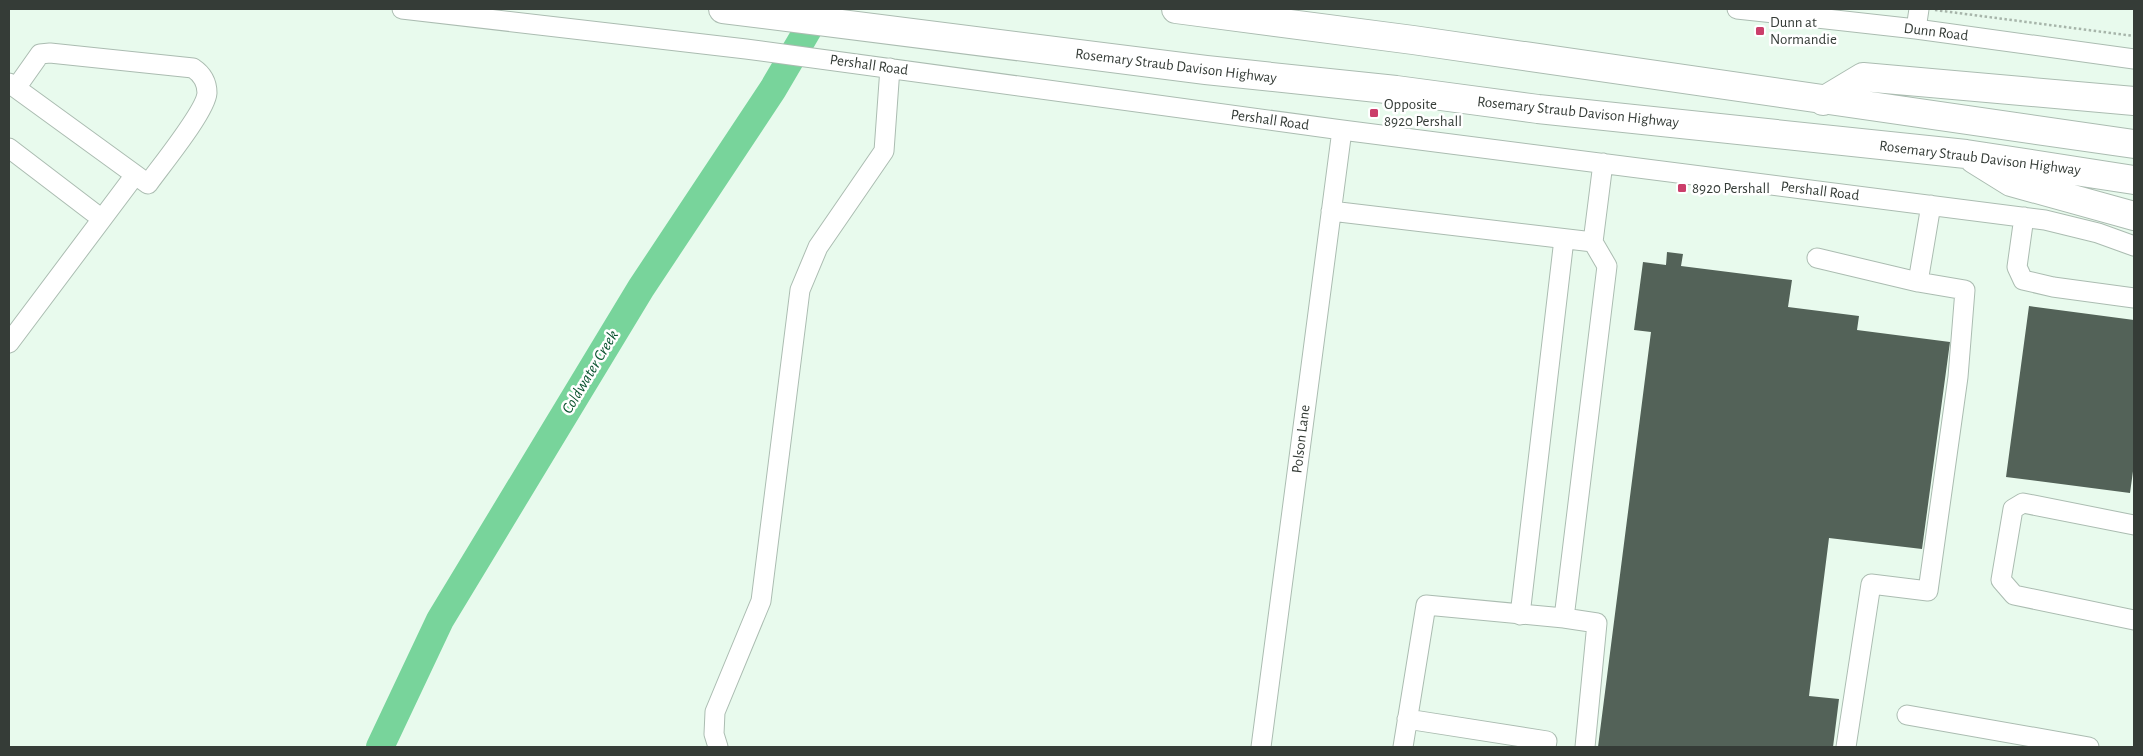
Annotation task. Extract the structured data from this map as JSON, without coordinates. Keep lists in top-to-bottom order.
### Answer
{
  "streets": {
    "highway": ["Rosemary Straub Davison Highway"],
    "street": ["Dunn Road", "Pershall Road", "Polson Lane"]
  },
  "crossings": [
    ["Pershall Road", "Polson Lane"]
  ],
  "water": ["Coldwater Creek"],
  "places": {
    "transit": ["Dunn at Normandie", "Opposite 8920 Pershall", "8920 Pershall"]
  }
}
